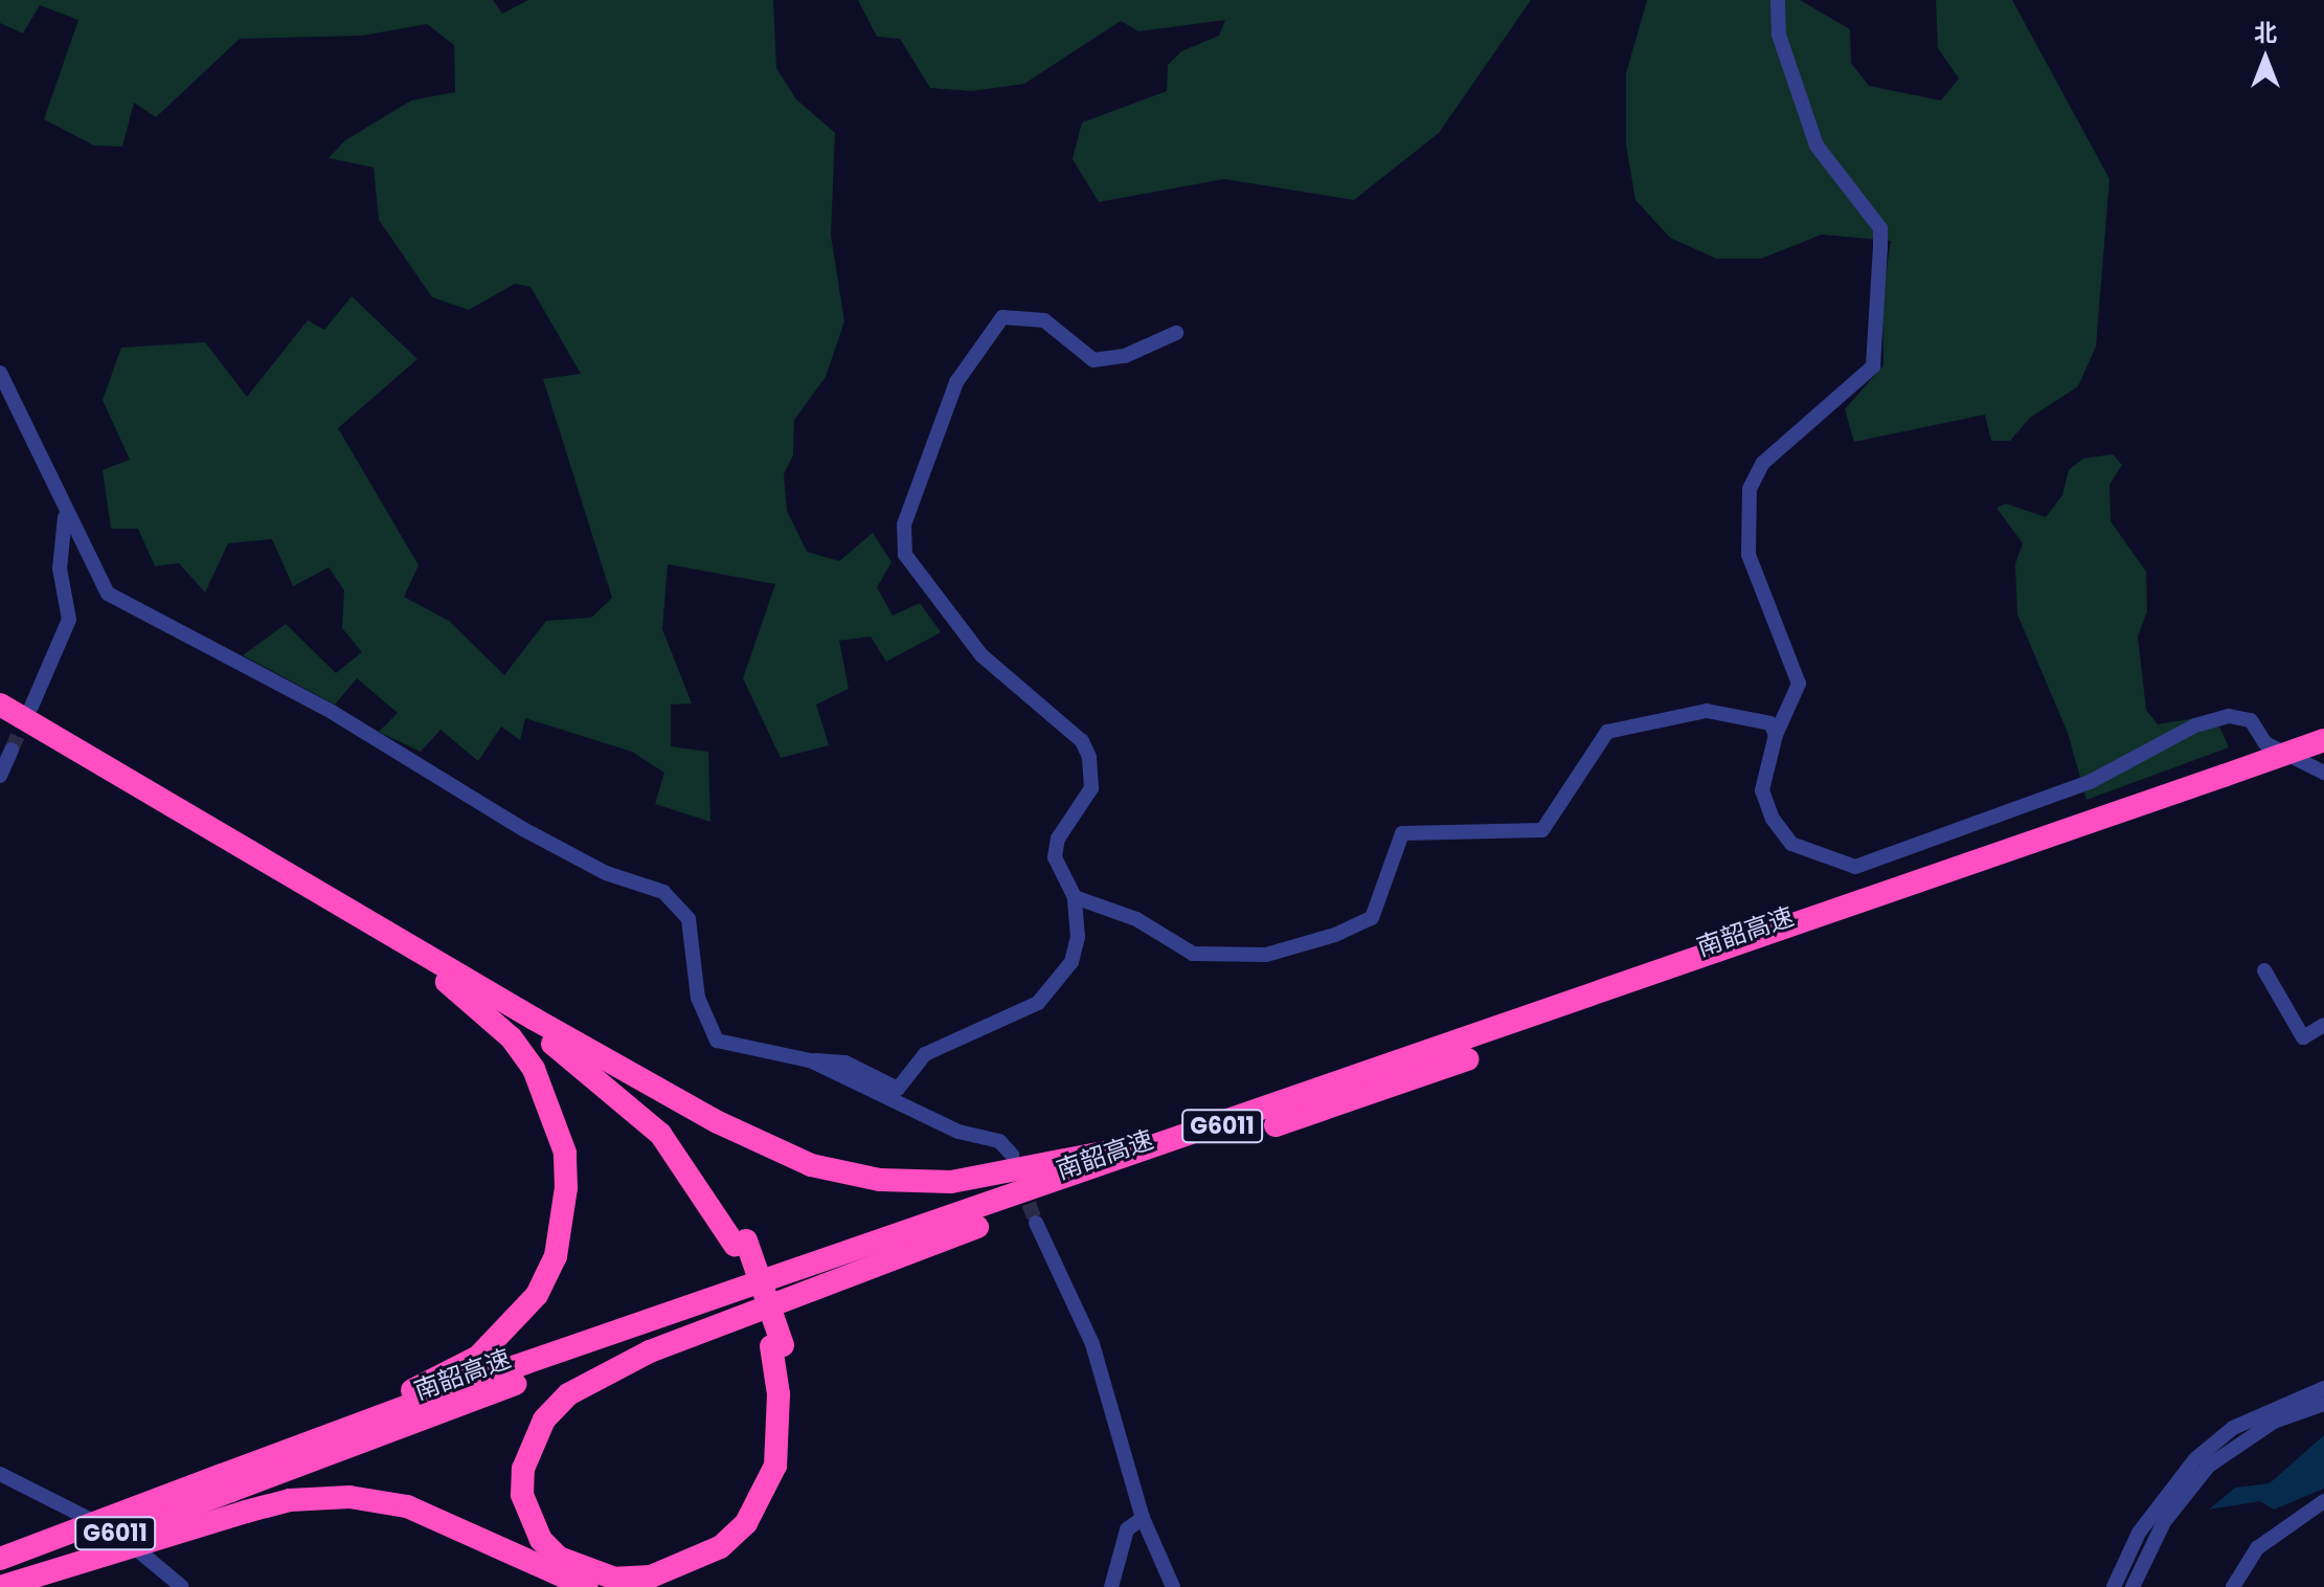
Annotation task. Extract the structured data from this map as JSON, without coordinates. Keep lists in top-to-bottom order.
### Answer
{
  "streets": {
    "highway": ["南韶高速", "G6011"]
  },
  "crossings": [
    ["南韶高速", "G6011"]
  ],
  "north": "top"
}
